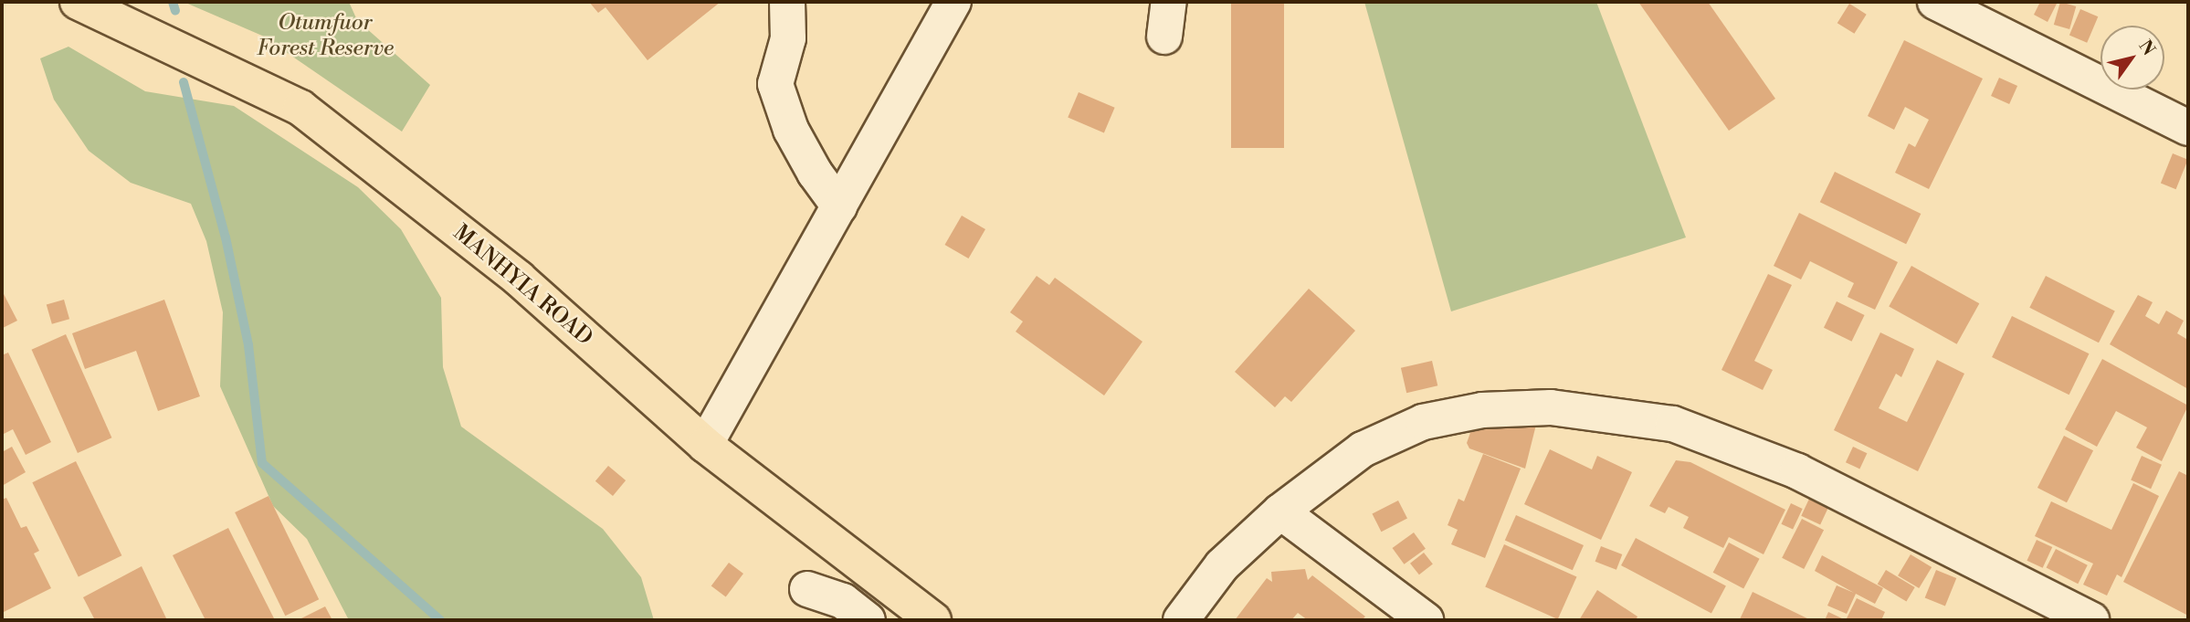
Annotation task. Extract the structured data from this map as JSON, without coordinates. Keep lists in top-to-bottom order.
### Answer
{
  "streets": {
    "main road": ["MANHYIA ROAD"]
  },
  "parks": ["Otumfuor Forest Reserve"],
  "north": "top right"
}
